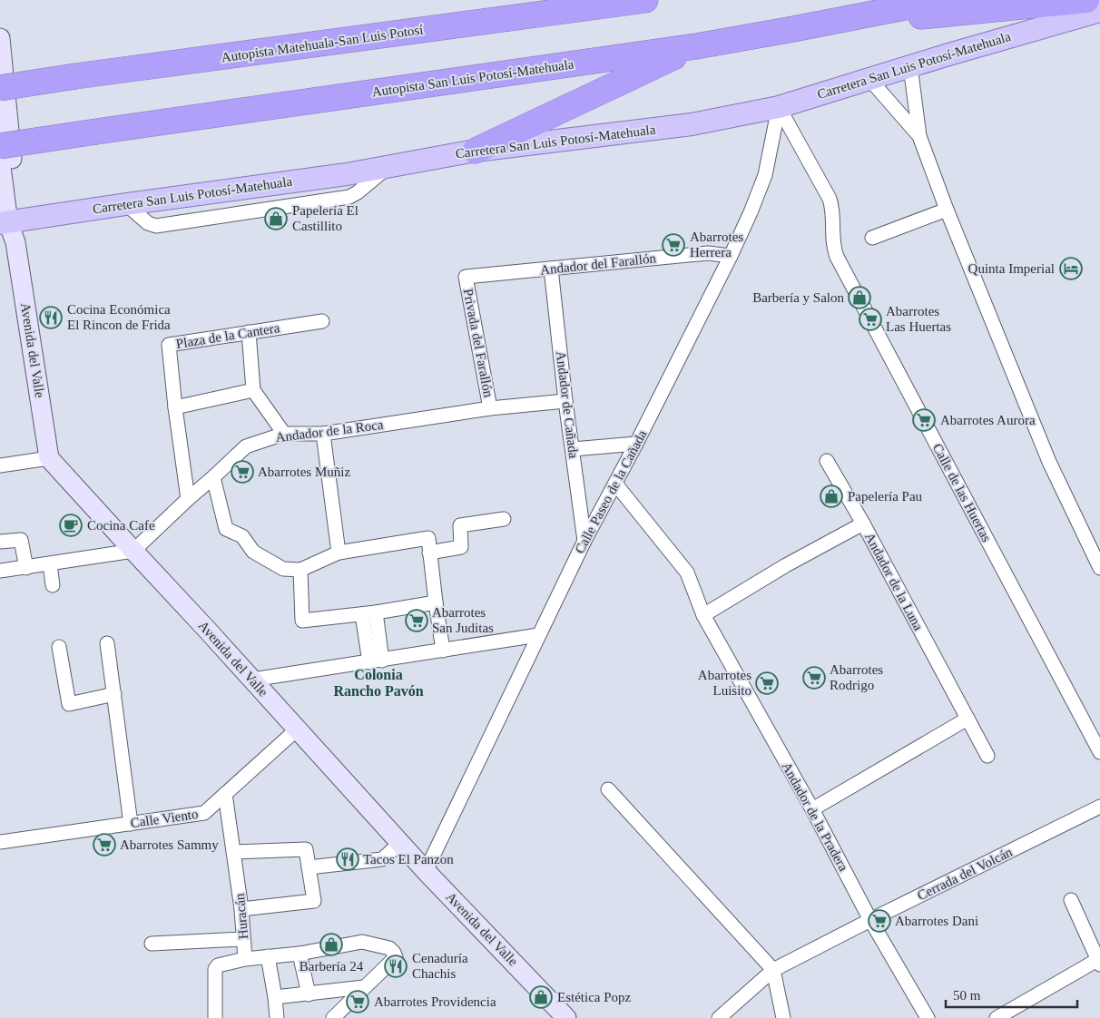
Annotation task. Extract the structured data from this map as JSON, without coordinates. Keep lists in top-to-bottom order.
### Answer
{
  "streets": {
    "highway": ["Autopista Matehuala-San Luis Potosí", "Autopista San Luis Potosí-Matehuala"],
    "main road": ["Carretera San Luis Potosí-Matehuala"],
    "street": [
      "Andador del Farallón",
      "Plaza de la Cantera",
      "Privada del Farallón",
      "Avenida del Valle",
      "Andador de Cañada",
      "Andador de la Roca",
      "Calle Paseo de la Cañada",
      "Calle de las Huertas",
      "Andador de la Luna",
      "Andador de la Pradera",
      "Calle Viento",
      "Cerrada del Volcán",
      "Huracán"
    ]
  },
  "crossings": [
    ["Carretera San Luis Potosí-Matehuala", "Avenida del Valle"],
    ["Carretera San Luis Potosí-Matehuala", "Calle Paseo de la Cañada"],
    ["Carretera San Luis Potosí-Matehuala", "Calle de las Huertas"],
    ["Andador del Farallón", "Privada del Farallón"],
    ["Andador del Farallón", "Andador de Cañada"],
    ["Andador del Farallón", "Calle Paseo de la Cañada"],
    ["Plaza de la Cantera", "Andador de la Roca"],
    ["Privada del Farallón", "Andador de la Roca"],
    ["Avenida del Valle", "Andador de la Roca"],
    ["Avenida del Valle", "Calle Paseo de la Cañada"],
    ["Avenida del Valle", "Calle Viento"],
    ["Andador de Cañada", "Andador de la Roca"],
    ["Andador de Cañada", "Calle Paseo de la Cañada"],
    ["Calle Paseo de la Cañada", "Calle de las Huertas"],
    ["Andador de la Luna", "Andador de la Pradera"],
    ["Andador de la Pradera", "Cerrada del Volcán"],
    ["Calle Viento", "Huracán"]
  ],
  "districts": ["Colonia Rancho Pavón"],
  "places": {
    "shop": [
      "Papelería El Castillito",
      "Barbería y Salon",
      "Papelería Pau",
      "Barbería 24",
      "Estética Popz"
    ],
    "supermarket": [
      "Abarrotes Herrera",
      "Abarrotes Las Huertas",
      "Abarrotes Aurora",
      "Abarrotes Muñiz",
      "Abarrotes San Juditas",
      "Abarrotes Rodrigo",
      "Abarrotes Luisito",
      "Abarrotes Sammy",
      "Abarrotes Dani",
      "Abarrotes Providencia"
    ],
    "hotel": ["Quinta Imperial"],
    "restaurant": ["Cocina Económica El Rincon de Frida", "Tacos El Panzon", "Cenaduría Chachis"],
    "cafe": ["Cocina Cafe"]
  },
  "scale_bar": "50 m"
}
